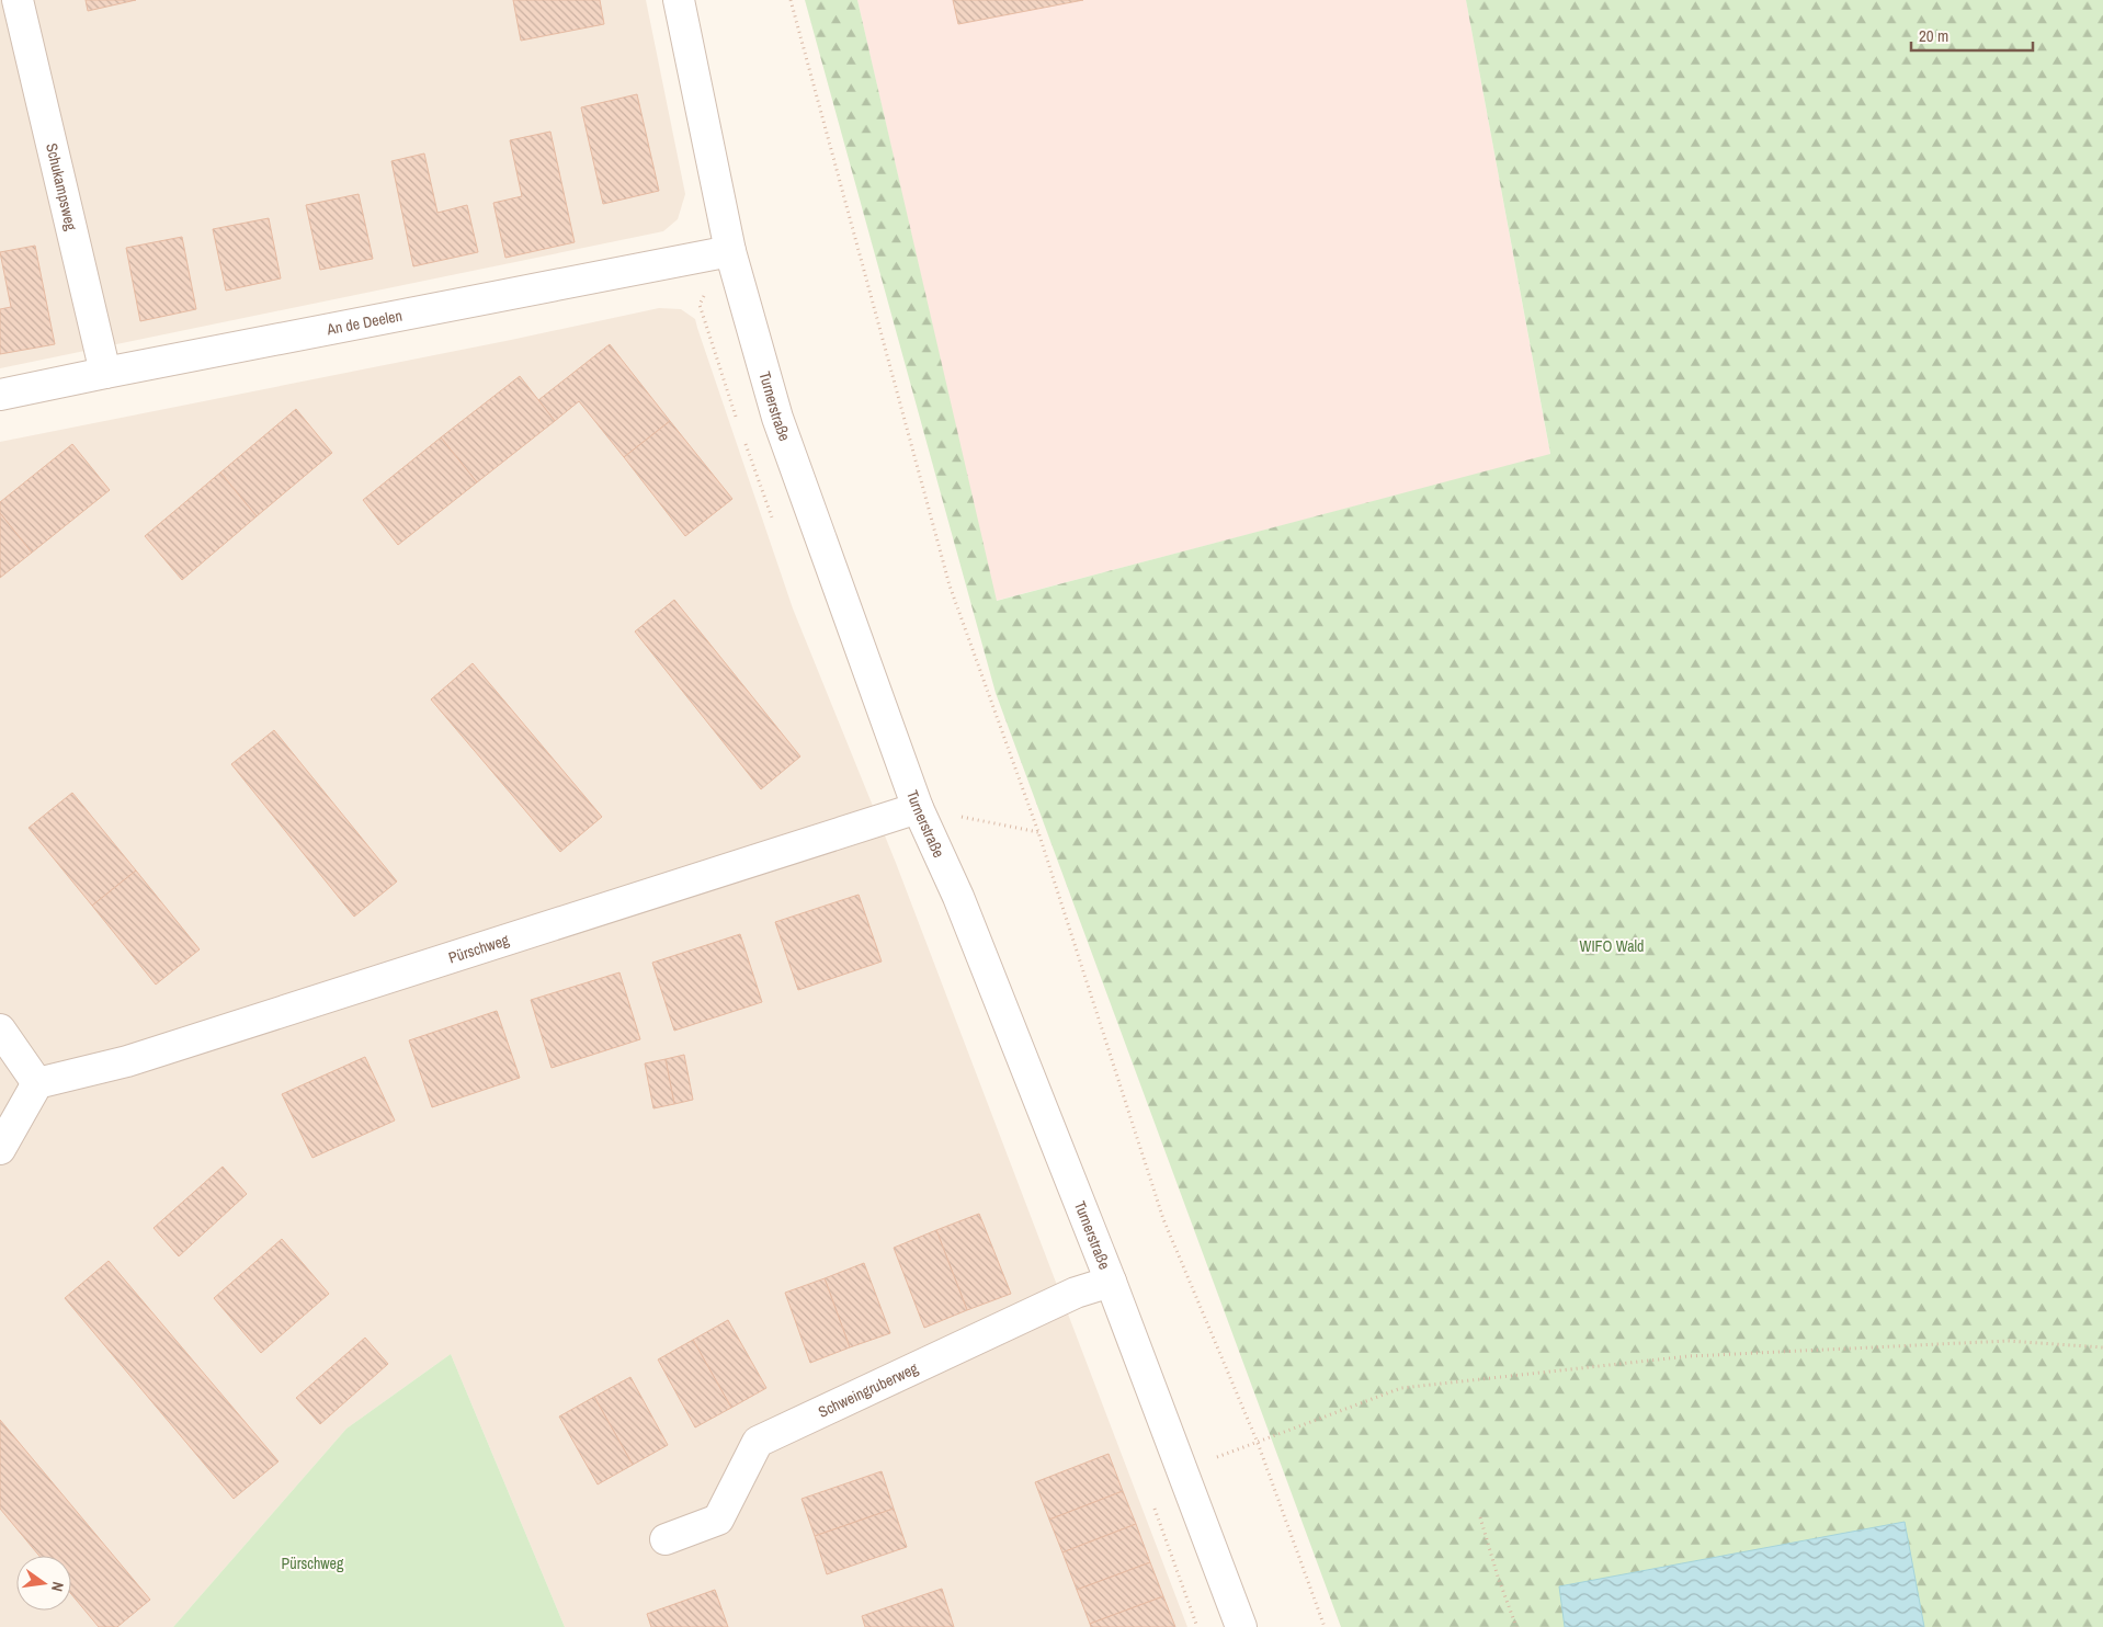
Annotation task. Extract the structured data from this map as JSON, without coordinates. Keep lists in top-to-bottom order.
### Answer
{
  "streets": {
    "street": [
      "Schukampsweg",
      "An de Deelen",
      "Turnerstraße",
      "Pürschweg",
      "Schweingruberweg"
    ]
  },
  "crossings": [
    ["Schukampsweg", "An de Deelen"],
    ["An de Deelen", "Turnerstraße"],
    ["Turnerstraße", "Pürschweg"],
    ["Turnerstraße", "Schweingruberweg"]
  ],
  "parks": ["WIFO Wald", "Pürschweg"],
  "scale_bar": "20 m",
  "north": "right"
}
